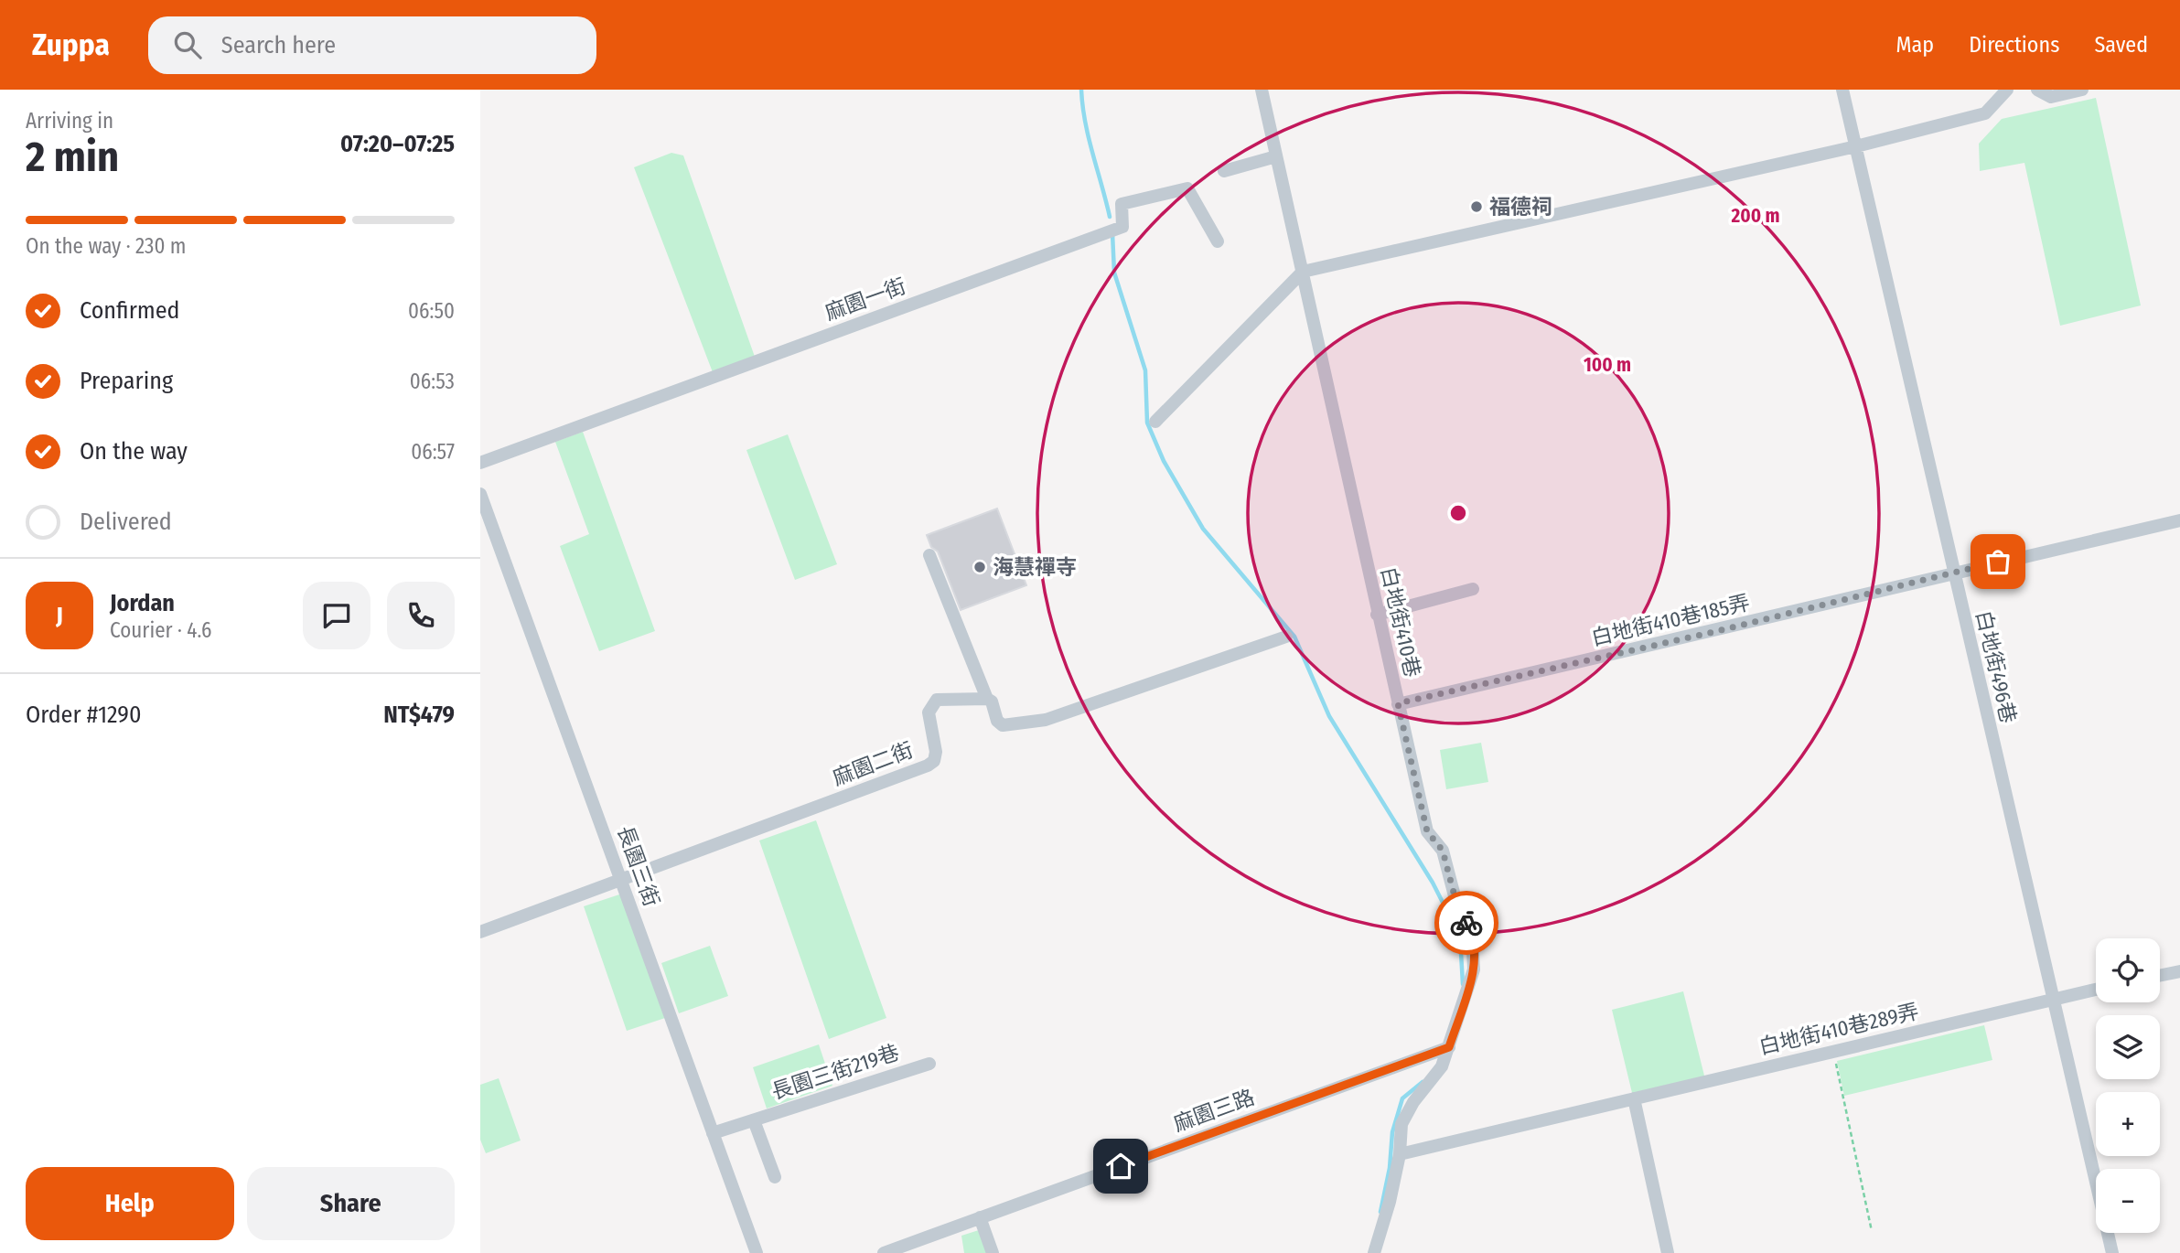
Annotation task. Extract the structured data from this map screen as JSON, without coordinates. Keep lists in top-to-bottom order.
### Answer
{
  "streets": {
    "street": [
      "麻園一街",
      "白地街410巷185弄",
      "白地街410巷",
      "白地街496巷",
      "麻園二街",
      "長園三街",
      "白地街410巷289弄",
      "長園三街219巷",
      "麻園三路"
    ]
  },
  "crossings": [
    ["白地街410巷185弄", "白地街410巷"],
    ["白地街410巷185弄", "白地街496巷"],
    ["白地街410巷", "白地街410巷289弄"],
    ["白地街410巷", "麻園三路"],
    ["白地街496巷", "白地街410巷289弄"],
    ["麻園二街", "長園三街"],
    ["長園三街", "長園三街219巷"]
  ],
  "places": ["福德祠", "海慧禪寺"],
  "page": {
    "header": "Zuppa",
    "search": "Search here",
    "nav": ["Map", "Directions", "Saved"],
    "heading": ["2 min", "Arriving in", "07:20–07:25"],
    "panel": [
      "Jordan",
      "Courier · 4.6",
      "Order #1290",
      "NT$479"
    ],
    "bar": "On the way · 230 m",
    "list": [
      ["Confirmed", "06:50"],
      ["Preparing", "06:53"],
      ["On the way", "06:57"],
      "Delivered"
    ],
    "round": "J",
    "map_buttons": ["+", "−"],
    "buttons": ["Help", "Share"]
  },
  "rings": ["200 m", "100 m"]
}
